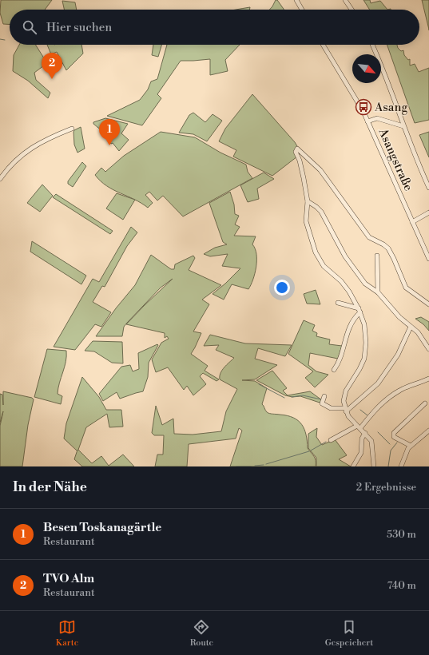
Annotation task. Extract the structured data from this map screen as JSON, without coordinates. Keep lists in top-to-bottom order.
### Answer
{
  "streets": {
    "street": ["Asangstraße"]
  },
  "places": {
    "bus stop": ["Asang"]
  },
  "north": "bottom right",
  "page": {
    "search": "Hier suchen",
    "pins": ["2", "1"],
    "heading": ["In der Nähe", "2 Ergebnisse"],
    "list": [
      {
        "mark": "1",
        "name": "Besen Toskanagärtle",
        "note": "Restaurant",
        "value": "530 m"
      },
      {
        "mark": "2",
        "name": "TVO Alm",
        "note": "Restaurant",
        "value": "740 m"
      }
    ],
    "nav": ["Karte", "Route", "Gespeichert"]
  }
}
